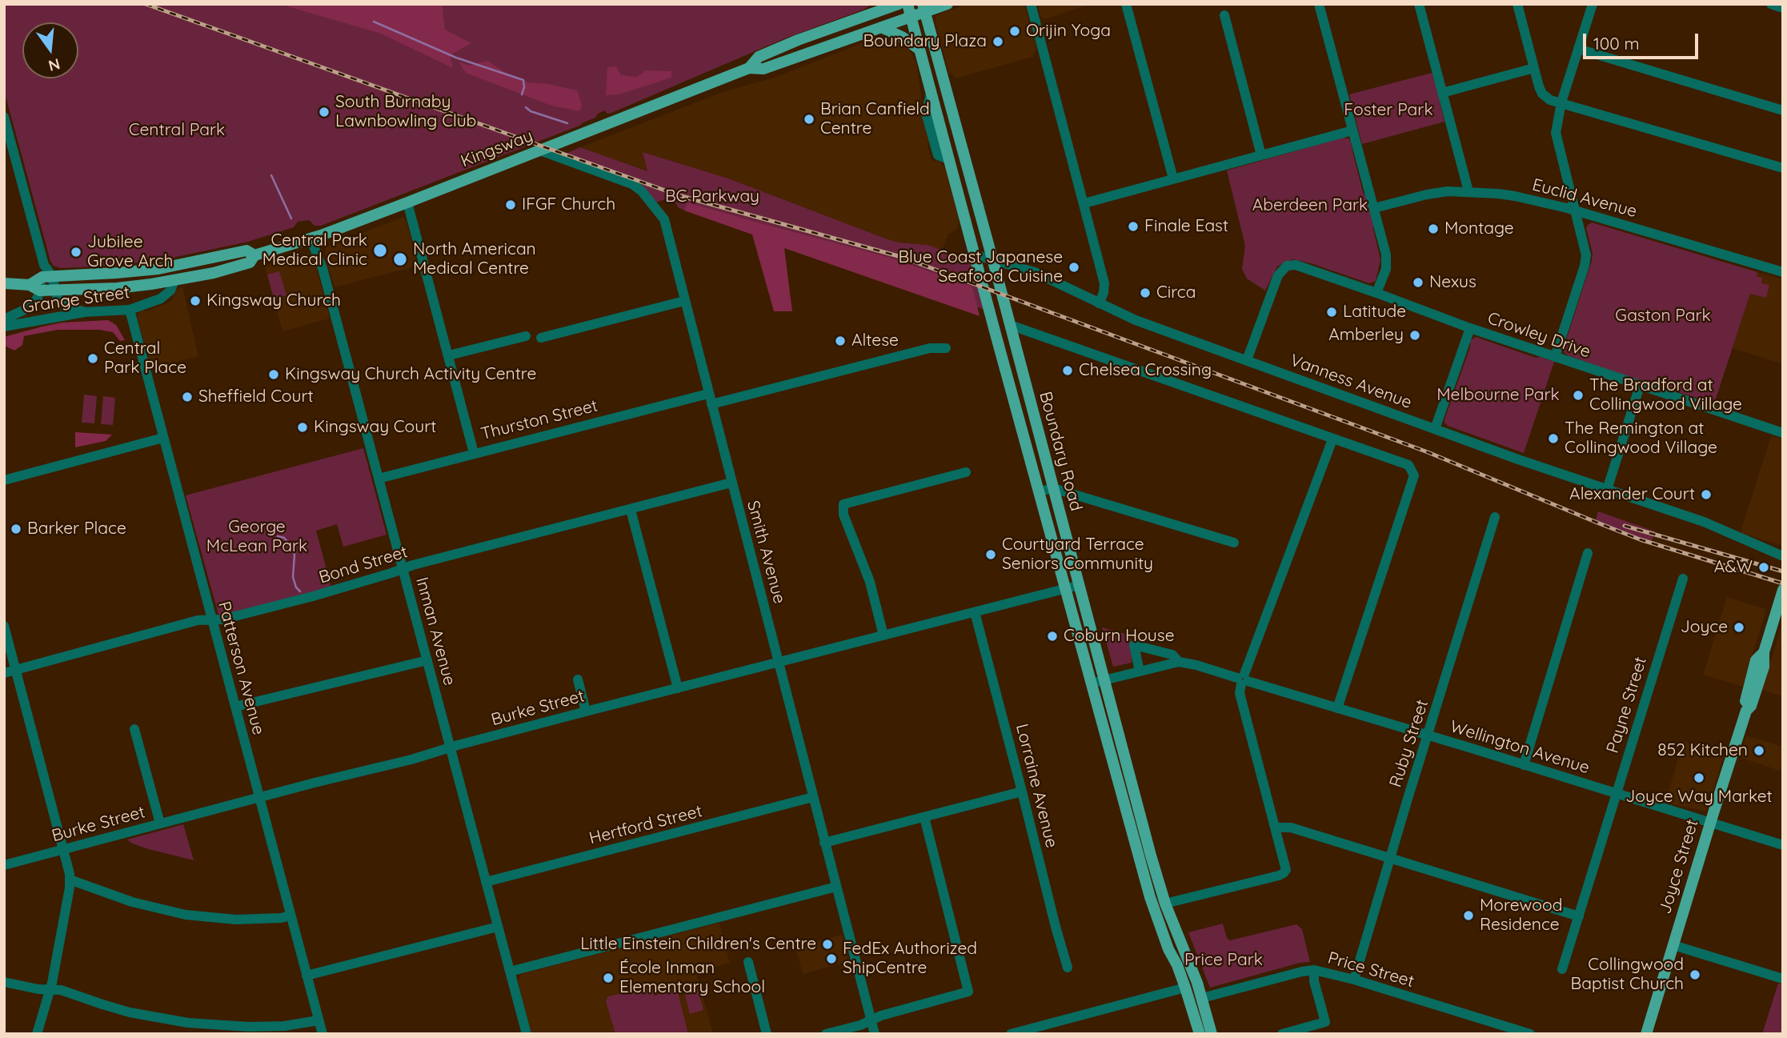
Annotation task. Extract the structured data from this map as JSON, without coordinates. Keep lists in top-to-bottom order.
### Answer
{
  "streets": {
    "main road": ["Kingsway", "Boundary Road", "Joyce Street"],
    "street": [
      "Euclid Avenue",
      "Grange Street",
      "Crowley Drive",
      "Vanness Avenue",
      "Thurston Street",
      "Smith Avenue",
      "Bond Street",
      "Inman Avenue",
      "Patterson Avenue",
      "Payne Street",
      "Burke Street",
      "Ruby Street",
      "Wellington Avenue",
      "Lorraine Avenue",
      "Hertford Street",
      "Price Street"
    ]
  },
  "crossings": [
    ["Kingsway", "Grange Street"],
    ["Kingsway", "Boundary Road"],
    ["Kingsway", "Smith Avenue"],
    ["Kingsway", "Inman Avenue"],
    ["Grange Street", "Patterson Avenue"],
    ["Crowley Drive", "Vanness Avenue"],
    ["Vanness Avenue", "Boundary Road"],
    ["Thurston Street", "Smith Avenue"],
    ["Thurston Street", "Inman Avenue"],
    ["Boundary Road", "Burke Street"],
    ["Boundary Road", "Wellington Avenue"],
    ["Boundary Road", "Price Street"],
    ["Smith Avenue", "Bond Street"],
    ["Smith Avenue", "Burke Street"],
    ["Smith Avenue", "Hertford Street"],
    ["Bond Street", "Inman Avenue"],
    ["Bond Street", "Patterson Avenue"],
    ["Inman Avenue", "Burke Street"],
    ["Inman Avenue", "Hertford Street"],
    ["Patterson Avenue", "Burke Street"],
    ["Payne Street", "Wellington Avenue"],
    ["Burke Street", "Lorraine Avenue"],
    ["Ruby Street", "Wellington Avenue"],
    ["Ruby Street", "Price Street"],
    ["Wellington Avenue", "Joyce Street"]
  ],
  "parks": [
    "Foster Park",
    "Central Park",
    "BC Parkway",
    "Aberdeen Park",
    "Gaston Park",
    "Melbourne Park",
    "George McLean Park",
    "Price Park"
  ],
  "places": [
    "Orijin Yoga",
    "Boundary Plaza",
    "South Burnaby Lawnbowling Club",
    "Brian Canfield Centre",
    "IFGF Church",
    "Finale East",
    "Montage",
    "Central Park Medical Clinic",
    "Jubilee Grove Arch",
    "North American Medical Centre",
    "Blue Coast Japanese Seafood Cuisine",
    "Nexus",
    "Circa",
    "Kingsway Church",
    "Latitude",
    "Amberley",
    "Altese",
    "Central Park Place",
    "Chelsea Crossing",
    "Kingsway Church Activity Centre",
    "The Bradford at Collingwood Village",
    "Sheffield Court",
    "Kingsway Court",
    "The Remington at Collingwood Village",
    "Alexander Court",
    "Barker Place",
    "Courtyard Terrace Seniors Community",
    "A&W",
    "Joyce",
    "Coburn House",
    "852 Kitchen",
    "Joyce Way Market",
    "Morewood Residence",
    "Little Einstein Children's Centre",
    "FedEx Authorized ShipCentre",
    "Collingwood Baptist Church",
    "École Inman Elementary School"
  ],
  "scale_bar": "100 m",
  "north": "bottom"
}
